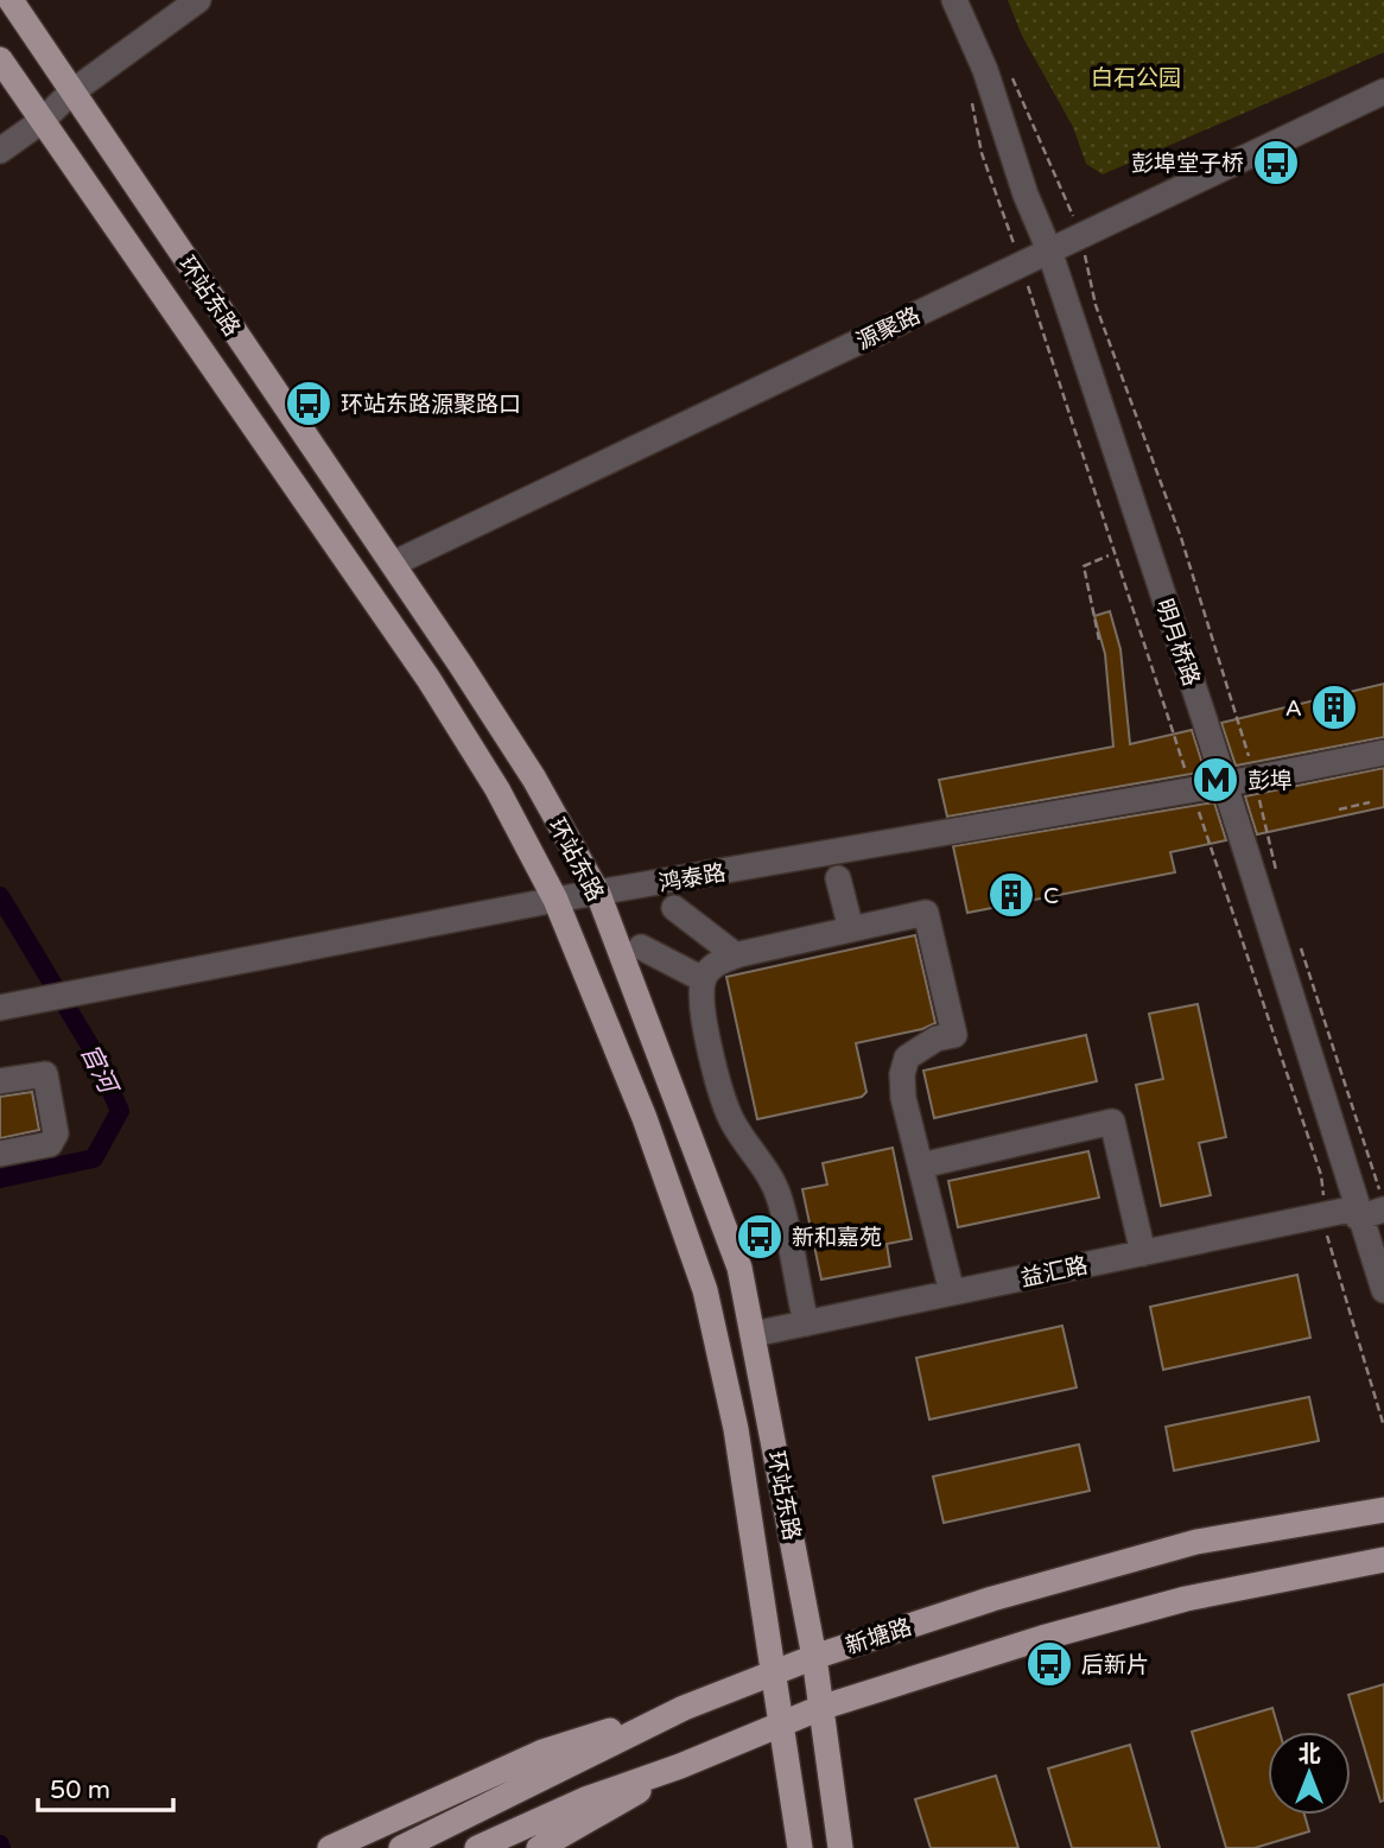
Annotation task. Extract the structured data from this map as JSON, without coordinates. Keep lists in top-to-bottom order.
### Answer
{
  "streets": {
    "main road": ["环站东路", "新塘路"],
    "street": [
      "源聚路",
      "明月桥路",
      "鸿泰路",
      "益汇路"
    ]
  },
  "crossings": [
    ["环站东路", "源聚路"],
    ["环站东路", "鸿泰路"],
    ["环站东路", "益汇路"],
    ["环站东路", "新塘路"],
    ["源聚路", "明月桥路"],
    ["明月桥路", "鸿泰路"],
    ["明月桥路", "益汇路"]
  ],
  "water": ["官河"],
  "parks": ["白石公园"],
  "places": {
    "bus stop": [
      "彭埠堂子桥",
      "环站东路源聚路口",
      "新和嘉苑",
      "后新片"
    ],
    "building": ["A", "C"],
    "metro station": ["彭埠"]
  },
  "scale_bar": "50 m",
  "north": "top"
}
